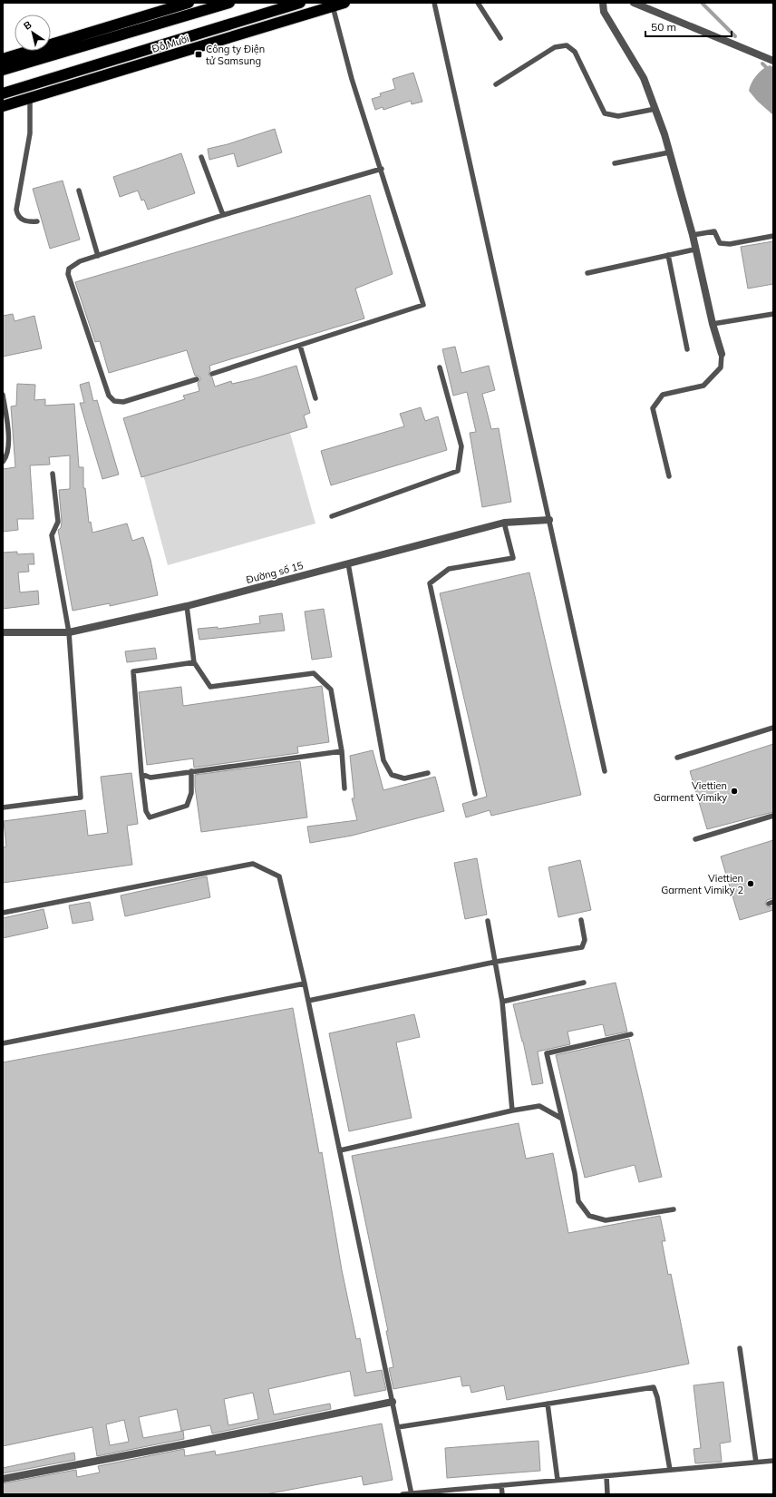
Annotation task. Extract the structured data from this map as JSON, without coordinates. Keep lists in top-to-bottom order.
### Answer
{
  "streets": {
    "highway": ["Đỗ Mười"],
    "street": ["Đường số 15"]
  },
  "places": {
    "transit": ["Công ty Điện tử Samsung"],
    "other": ["Viettien Garment Vimiky", "Viettien Garment Vimiky 2"]
  },
  "scale_bar": "50 m",
  "north": "top left"
}
